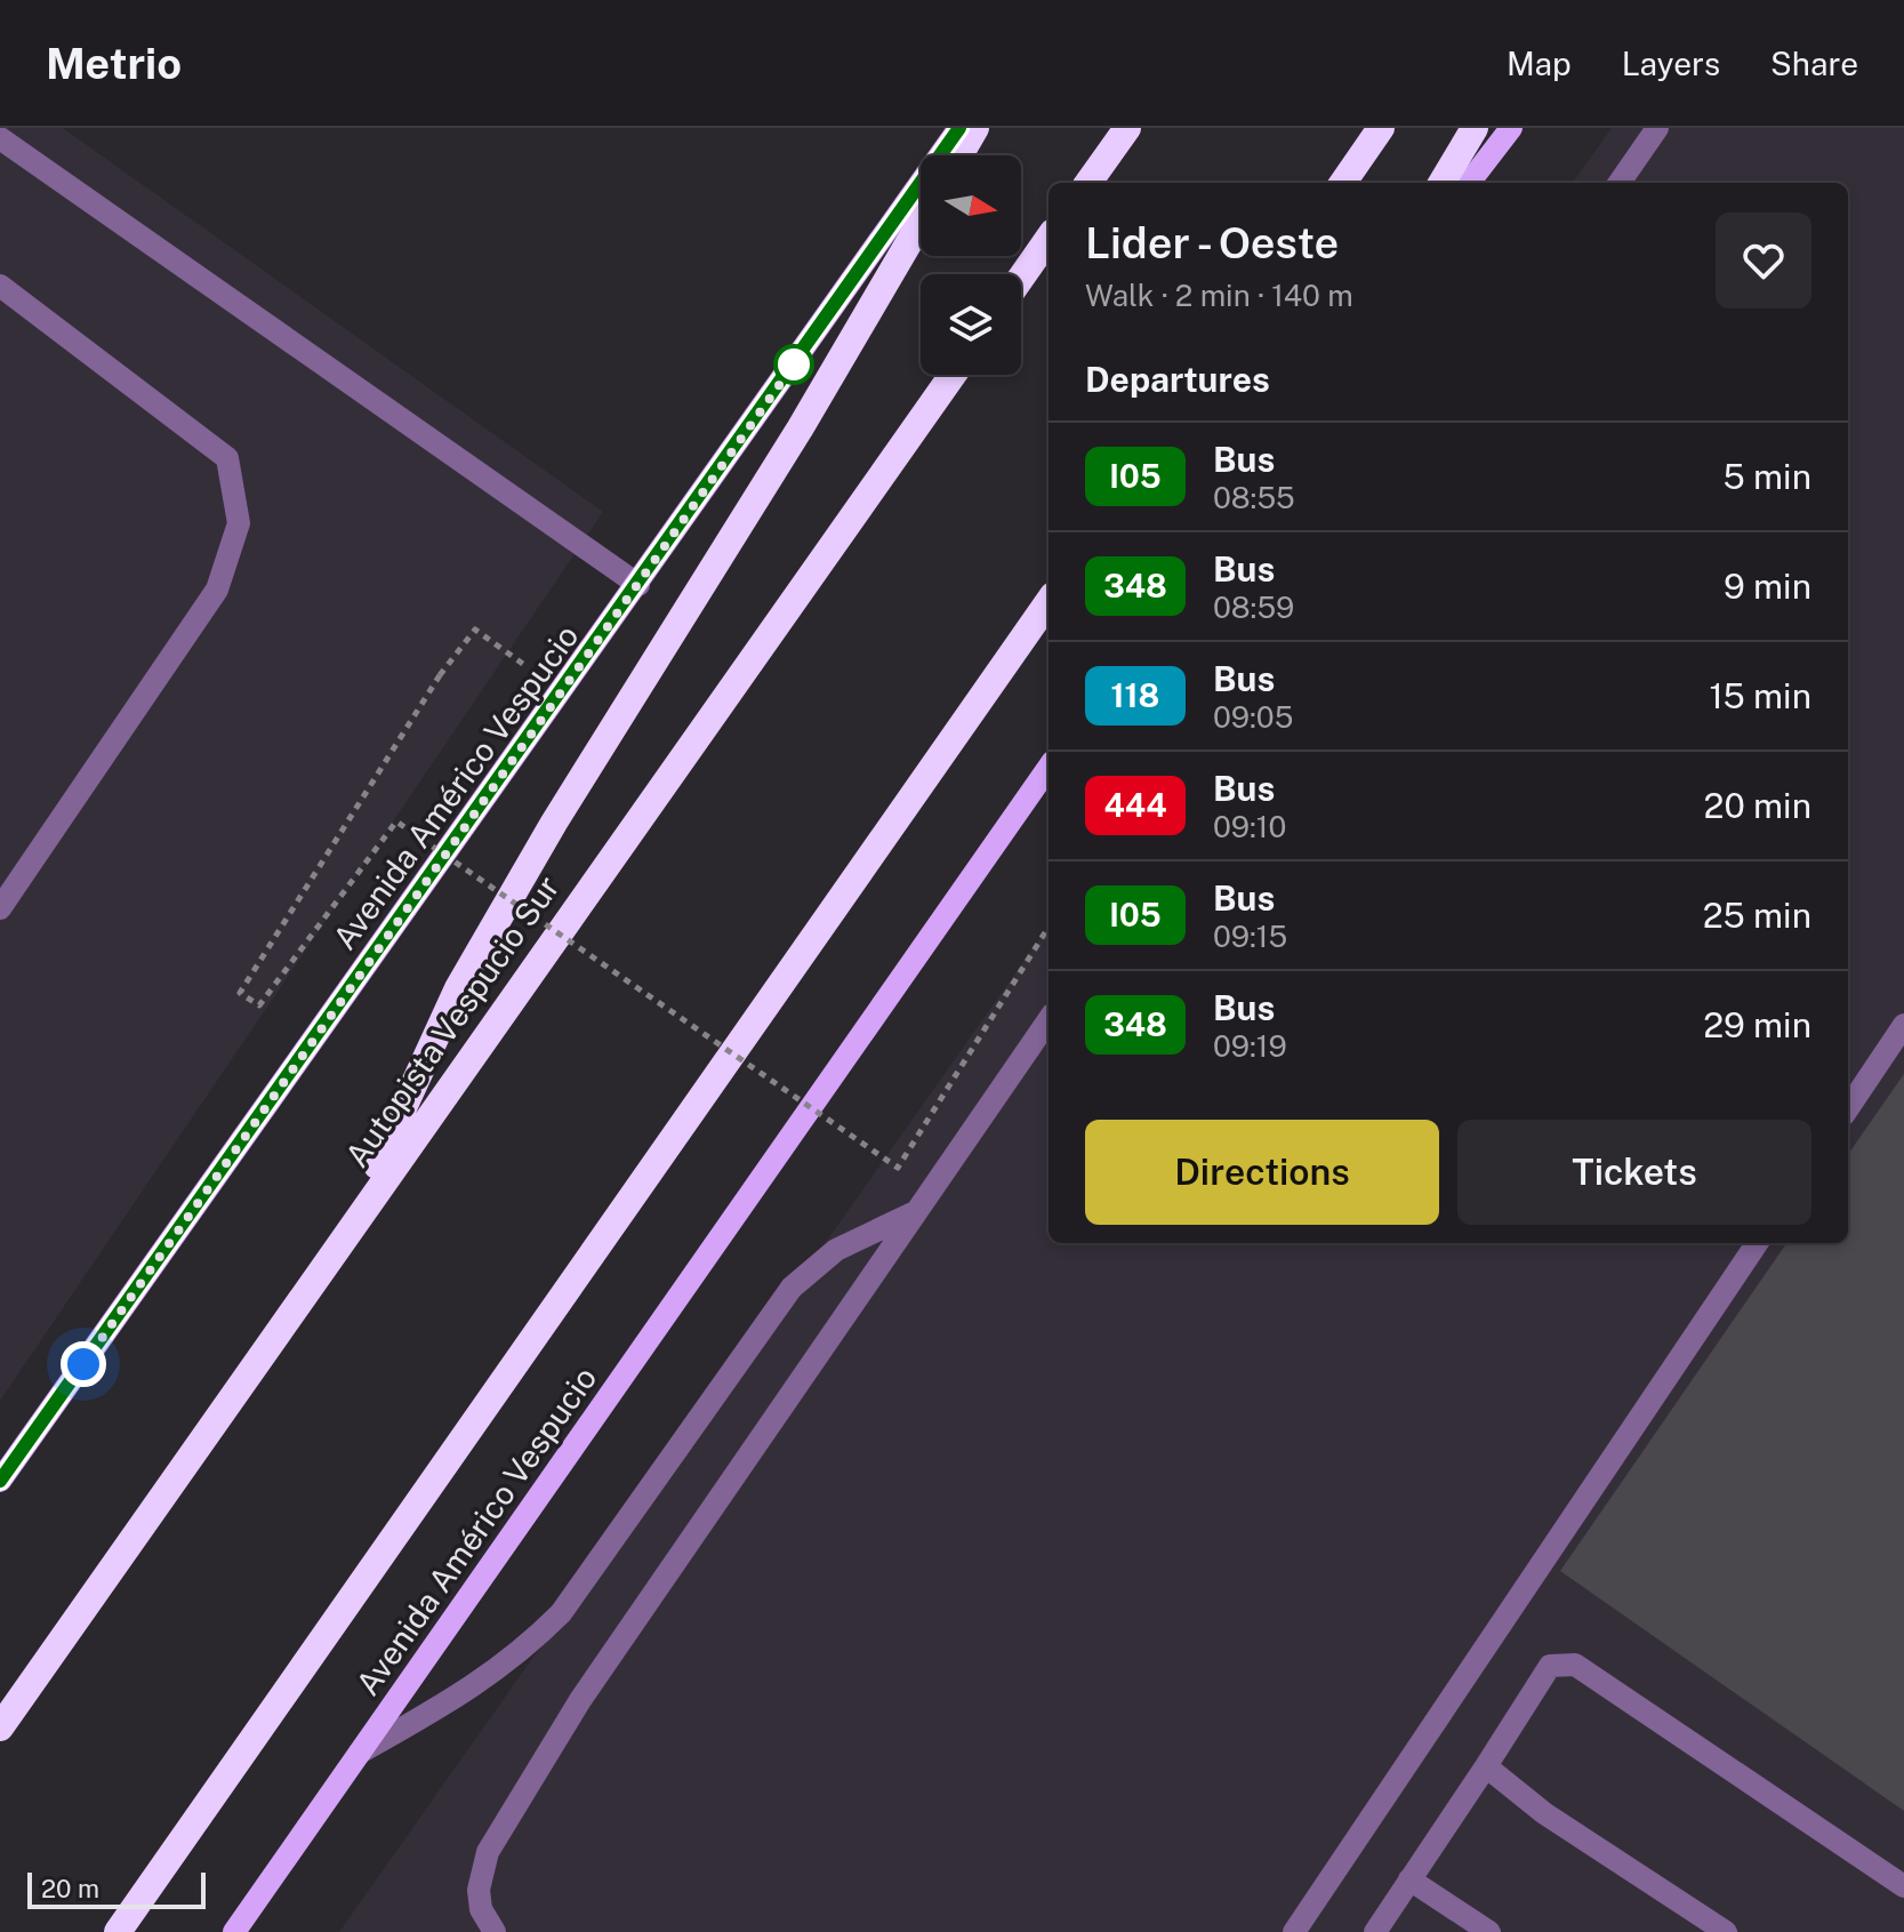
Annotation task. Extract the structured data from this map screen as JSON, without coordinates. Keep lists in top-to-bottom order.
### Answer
{
  "streets": {
    "highway": ["Autopista Vespucio Sur"],
    "main road": ["Avenida Américo Vespucio"]
  },
  "lines": ["bus line I05"],
  "scale_bar": "20 m",
  "north": "right",
  "page": {
    "header": "Metrio",
    "nav": ["Map", "Layers", "Share"],
    "heading": [
      ["Lider - Oeste", "Walk · 2 min · 140 m"],
      "Departures"
    ],
    "list": [
      {
        "mark": "I05",
        "name": "Bus",
        "note": "08:55",
        "value": "5 min"
      },
      {
        "mark": "348",
        "name": "Bus",
        "note": "08:59",
        "value": "9 min"
      },
      {
        "mark": "118",
        "name": "Bus",
        "note": "09:05",
        "value": "15 min"
      },
      {
        "mark": "444",
        "name": "Bus",
        "note": "09:10",
        "value": "20 min"
      },
      {
        "mark": "I05",
        "name": "Bus",
        "note": "09:15",
        "value": "25 min"
      },
      {
        "mark": "348",
        "name": "Bus",
        "note": "09:19",
        "value": "29 min"
      }
    ],
    "buttons": ["Directions", "Tickets"],
    "scale": "20 m"
  }
}
